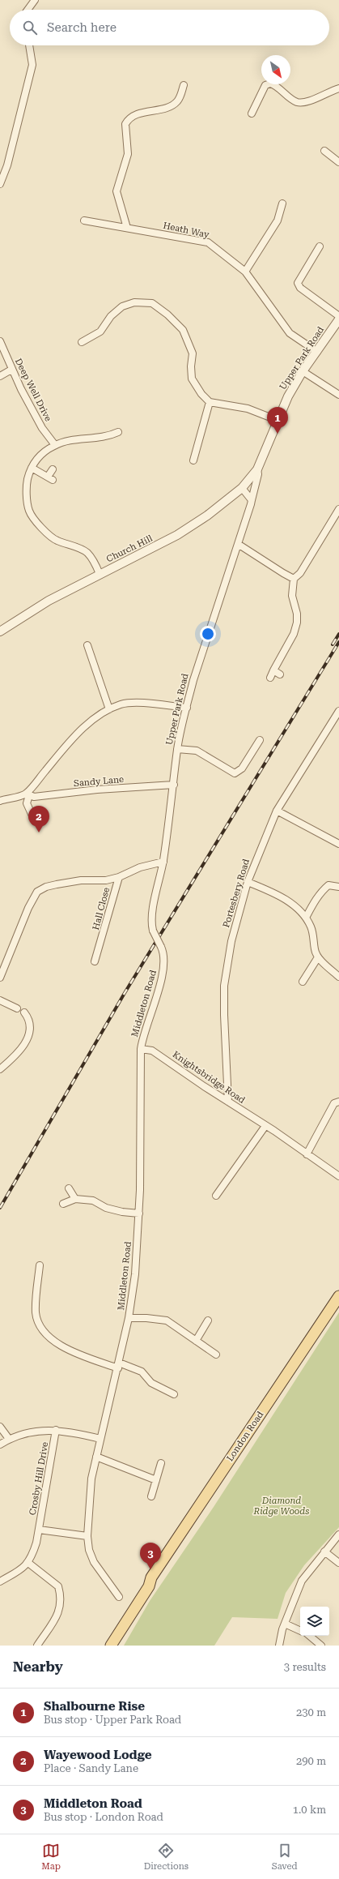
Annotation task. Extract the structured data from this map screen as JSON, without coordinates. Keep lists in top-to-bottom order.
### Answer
{
  "streets": {
    "main road": ["London Road"],
    "street": [
      "Heath Way",
      "Upper Park Road",
      "Deep Well Drive",
      "Church Hill",
      "Sandy Lane",
      "Portesbery Road",
      "Hall Close",
      "Middleton Road",
      "Knightsbridge Road",
      "Crosby Hill Drive"
    ]
  },
  "crossings": [
    ["Heath Way", "Upper Park Road"],
    ["Upper Park Road", "Church Hill"],
    ["Upper Park Road", "Sandy Lane"],
    ["Upper Park Road", "Middleton Road"],
    ["Portesbery Road", "Knightsbridge Road"],
    ["Middleton Road", "Knightsbridge Road"],
    ["Middleton Road", "Crosby Hill Drive"]
  ],
  "parks": ["Diamond Ridge Woods"],
  "north": "bottom right",
  "page": {
    "search": "Search here",
    "pins": ["1", "2", "3"],
    "heading": ["Nearby", "3 results"],
    "list": [
      {
        "mark": "1",
        "name": "Shalbourne Rise",
        "note": "Bus stop · Upper Park Road",
        "value": "230 m"
      },
      {
        "mark": "2",
        "name": "Wayewood Lodge",
        "note": "Place · Sandy Lane",
        "value": "290 m"
      },
      {
        "mark": "3",
        "name": "Middleton Road",
        "note": "Bus stop · London Road",
        "value": "1.0 km"
      }
    ],
    "nav": ["Map", "Directions", "Saved"]
  }
}
